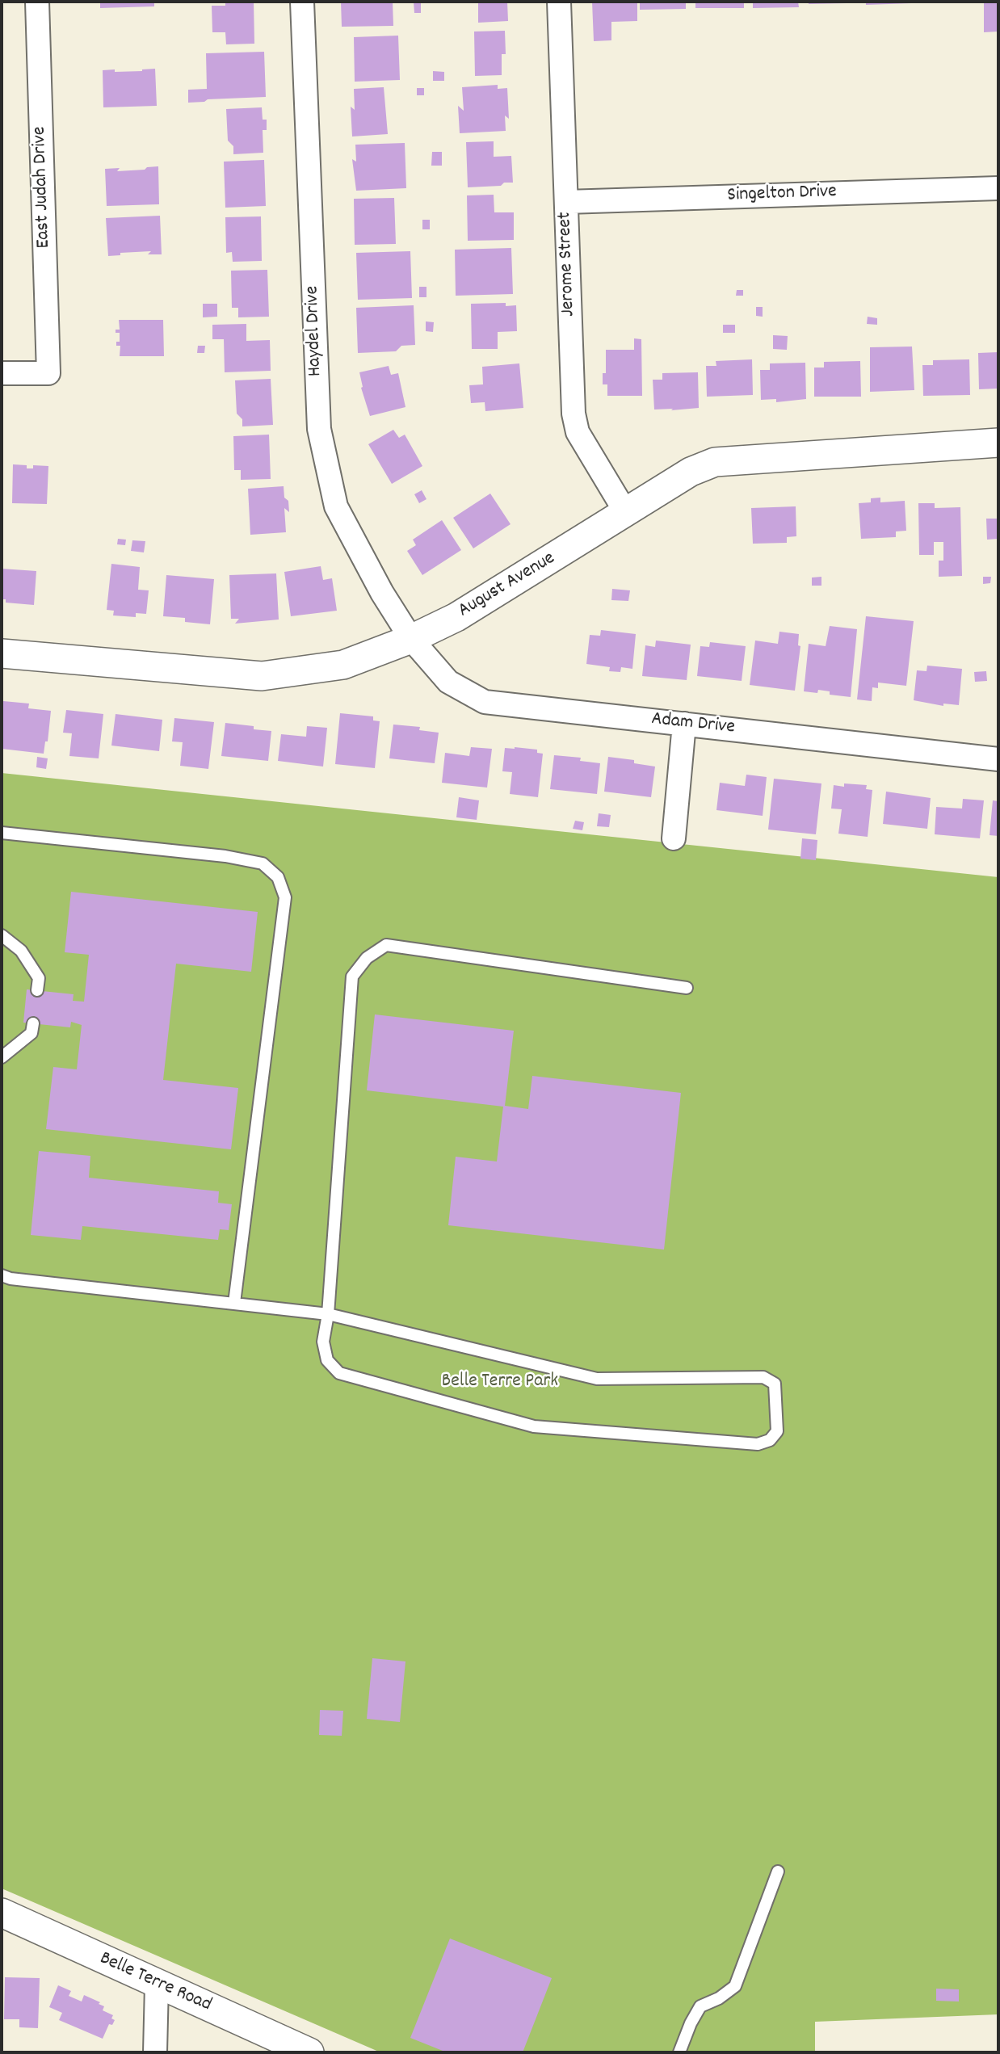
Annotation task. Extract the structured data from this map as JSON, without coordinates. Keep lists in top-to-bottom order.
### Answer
{
  "streets": {
    "street": [
      "East Judah Drive",
      "Singelton Drive",
      "Jerome Street",
      "Haydel Drive",
      "August Avenue",
      "Adam Drive",
      "Belle Terre Road"
    ]
  },
  "crossings": [
    ["Singelton Drive", "Jerome Street"],
    ["Jerome Street", "August Avenue"],
    ["Haydel Drive", "August Avenue"],
    ["Haydel Drive", "Adam Drive"],
    ["August Avenue", "Adam Drive"]
  ],
  "parks": ["Belle Terre Park"]
}
